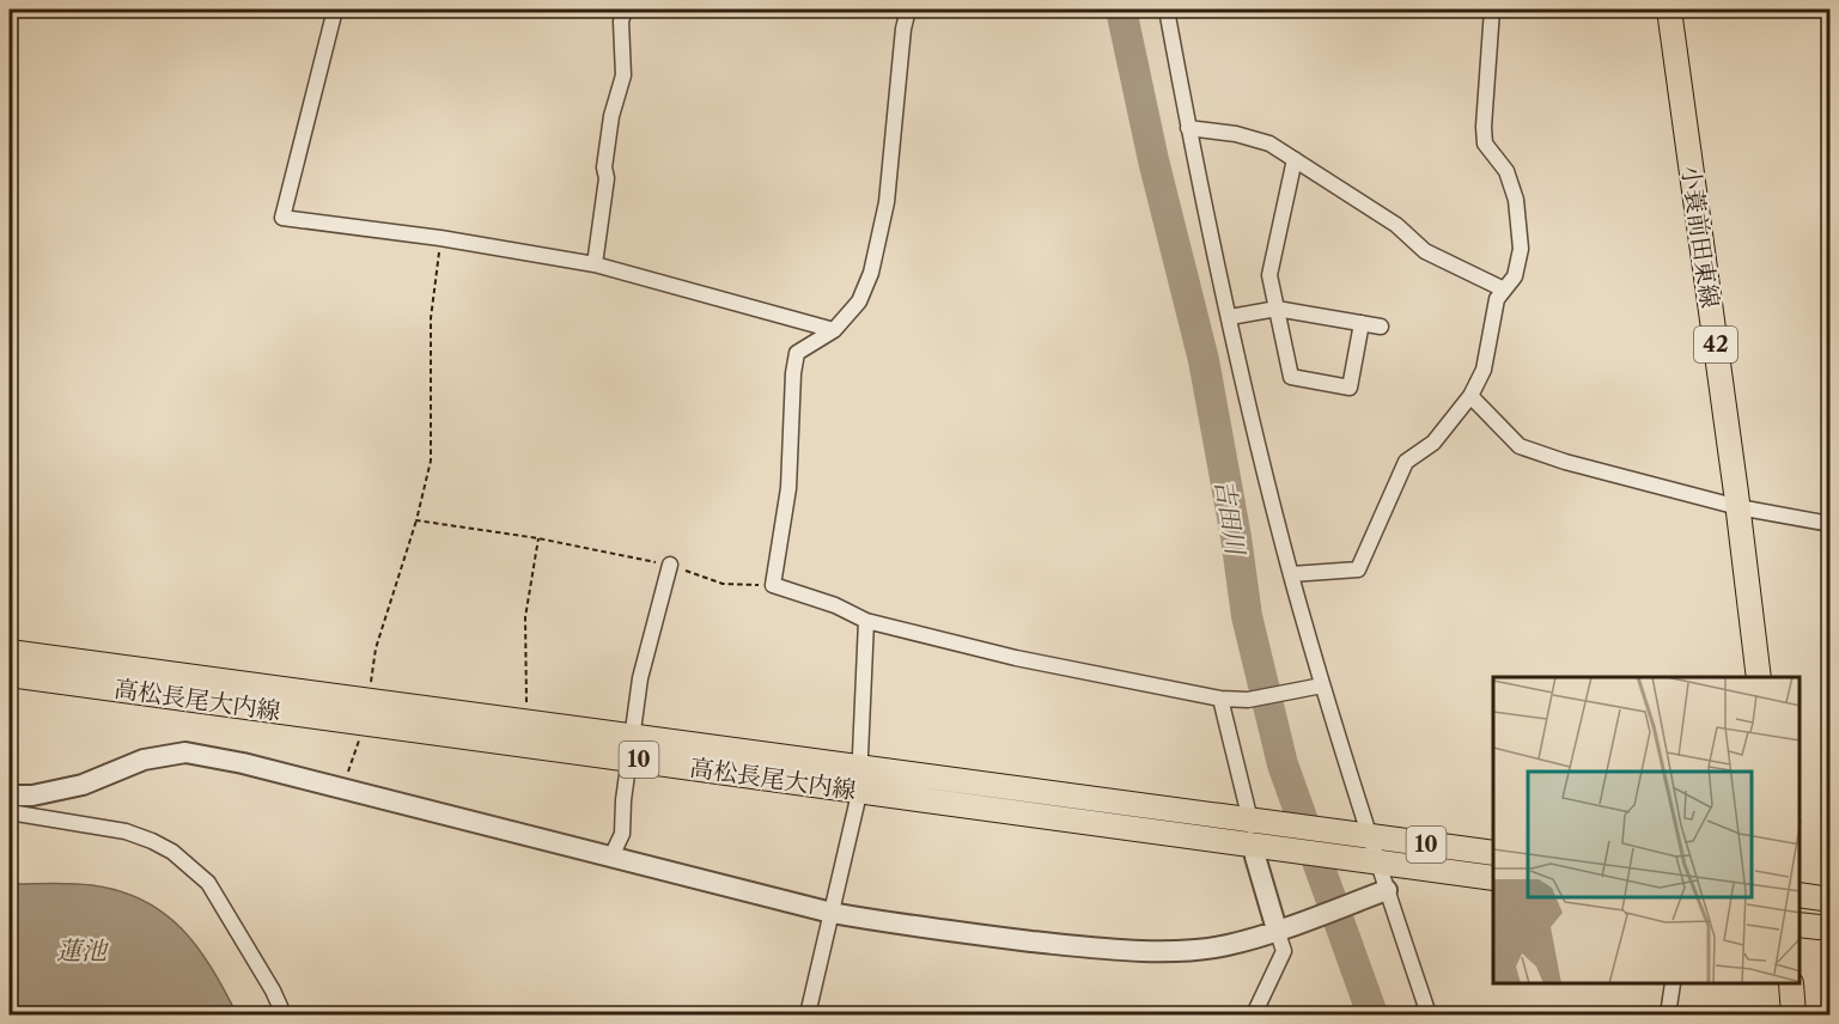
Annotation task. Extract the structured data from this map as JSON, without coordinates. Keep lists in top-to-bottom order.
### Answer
{
  "streets": {
    "main road": [
      "小蓑前田東線",
      "42",
      "高松長尾大内線",
      "10"
    ]
  },
  "water": ["吉田川", "蓮池"]
}
